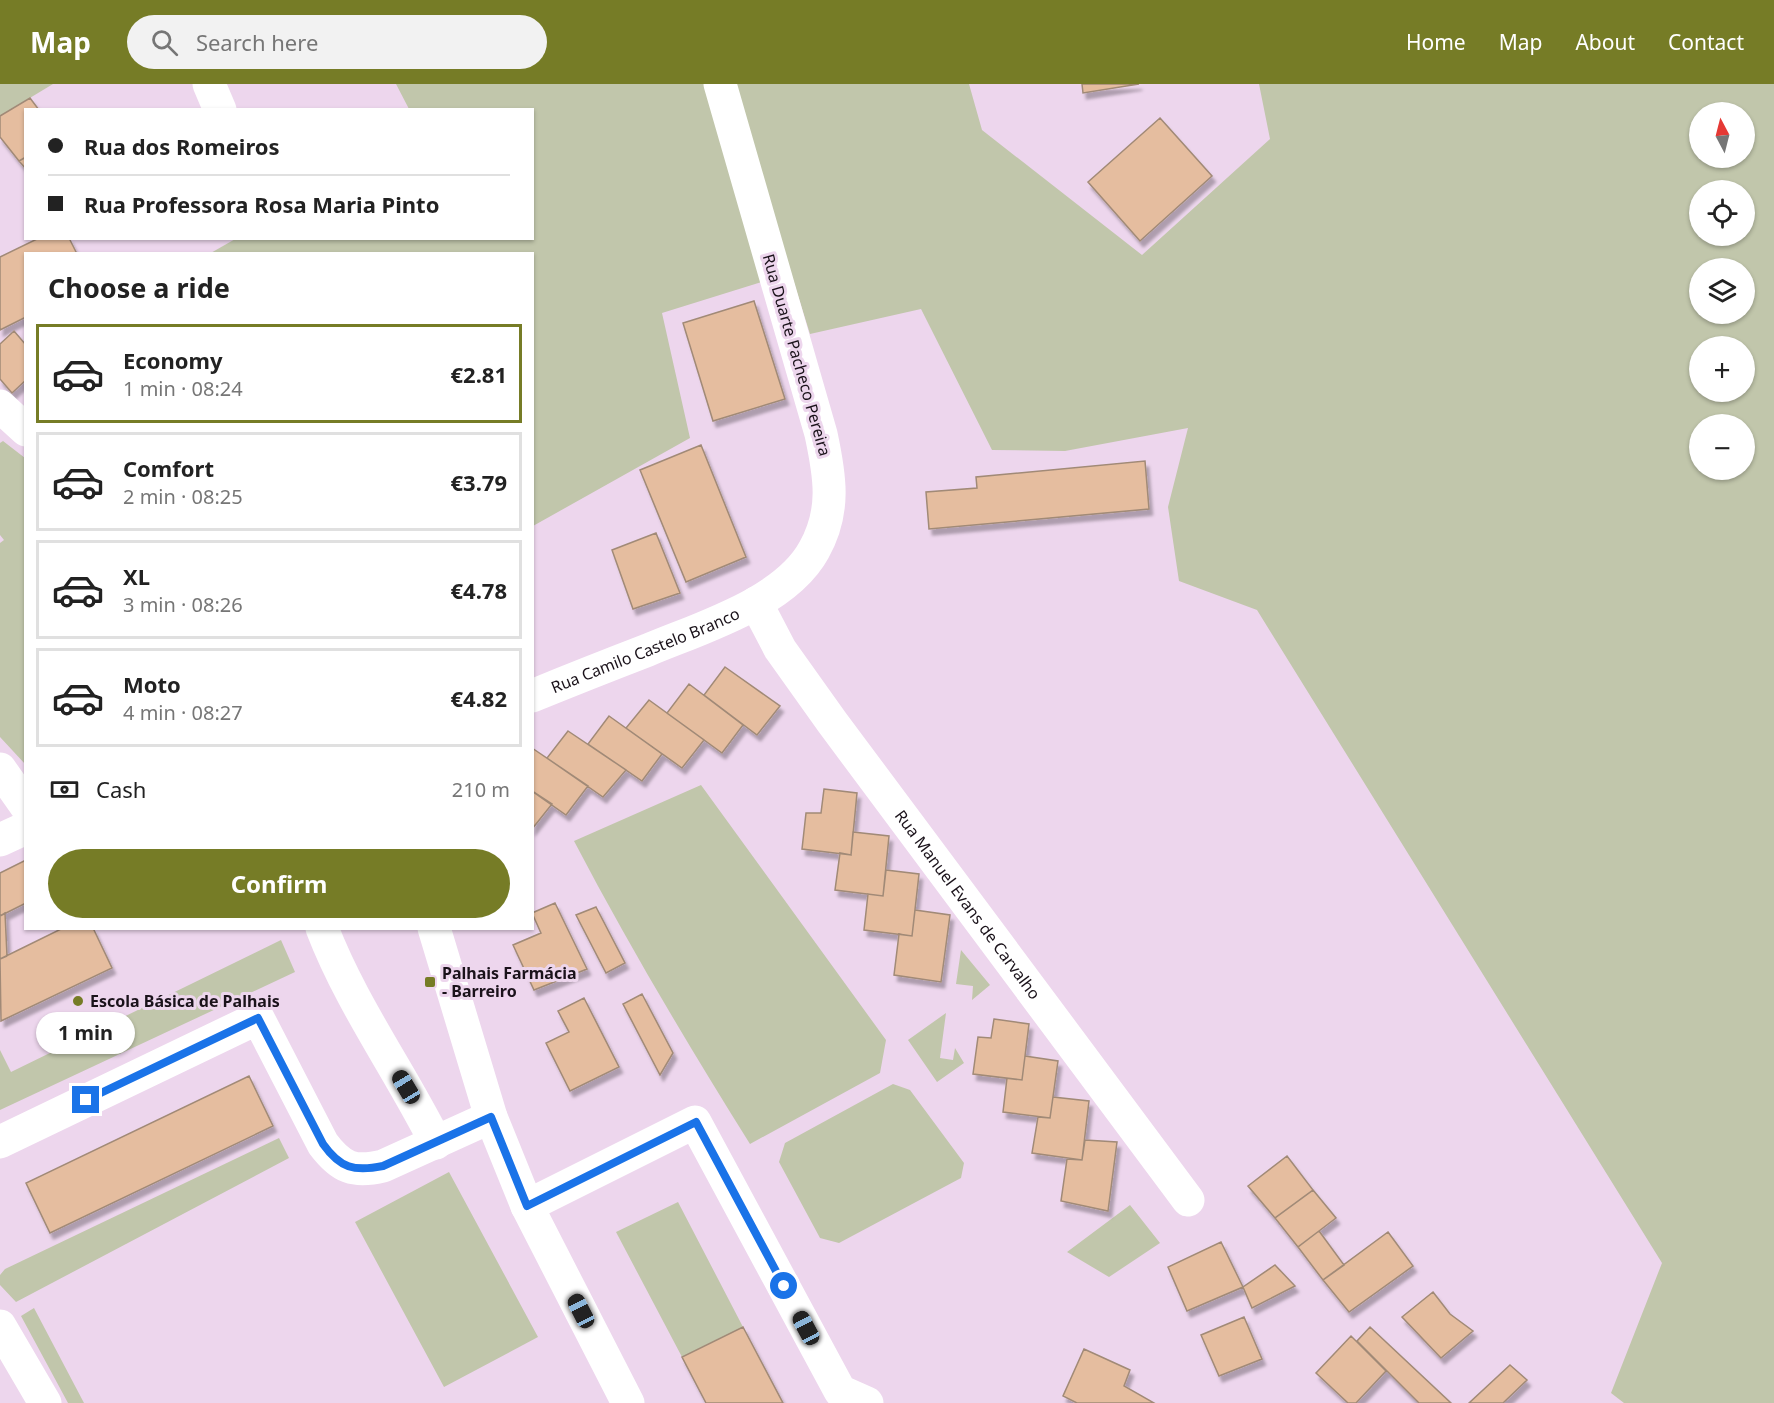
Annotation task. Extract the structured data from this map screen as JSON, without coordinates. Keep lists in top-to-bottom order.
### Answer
{
  "streets": {
    "street": ["Rua Duarte Pacheco Pereira", "Rua Camilo Castelo Branco", "Rua Manuel Evans de Carvalho"]
  },
  "crossings": [
    ["Rua Duarte Pacheco Pereira", "Rua Camilo Castelo Branco"],
    ["Rua Duarte Pacheco Pereira", "Rua Manuel Evans de Carvalho"],
    ["Rua Camilo Castelo Branco", "Rua Manuel Evans de Carvalho"]
  ],
  "places": {
    "transit": ["Palhais Farmácia - Barreiro"],
    "other": ["Escola Básica de Palhais"]
  },
  "north": "top",
  "page": {
    "header": "Map",
    "search": "Search here",
    "nav": [
      "Home",
      "Map",
      "About",
      "Contact"
    ],
    "map_buttons": ["+", "−"],
    "banner": ["Rua dos Romeiros", "Rua Professora Rosa Maria Pinto"],
    "heading": "Choose a ride",
    "list": [
      {
        "name": "Economy",
        "note": "1 min · 08:24",
        "value": "€2.81"
      },
      {
        "name": "Comfort",
        "note": "2 min · 08:25",
        "value": "€3.79"
      },
      {
        "name": "XL",
        "note": "3 min · 08:26",
        "value": "€4.78"
      },
      {
        "name": "Moto",
        "note": "4 min · 08:27",
        "value": "€4.82"
      }
    ],
    "pay": ["Cash", "210 m"],
    "buttons": "Confirm",
    "bubble": "1 min"
  }
}
